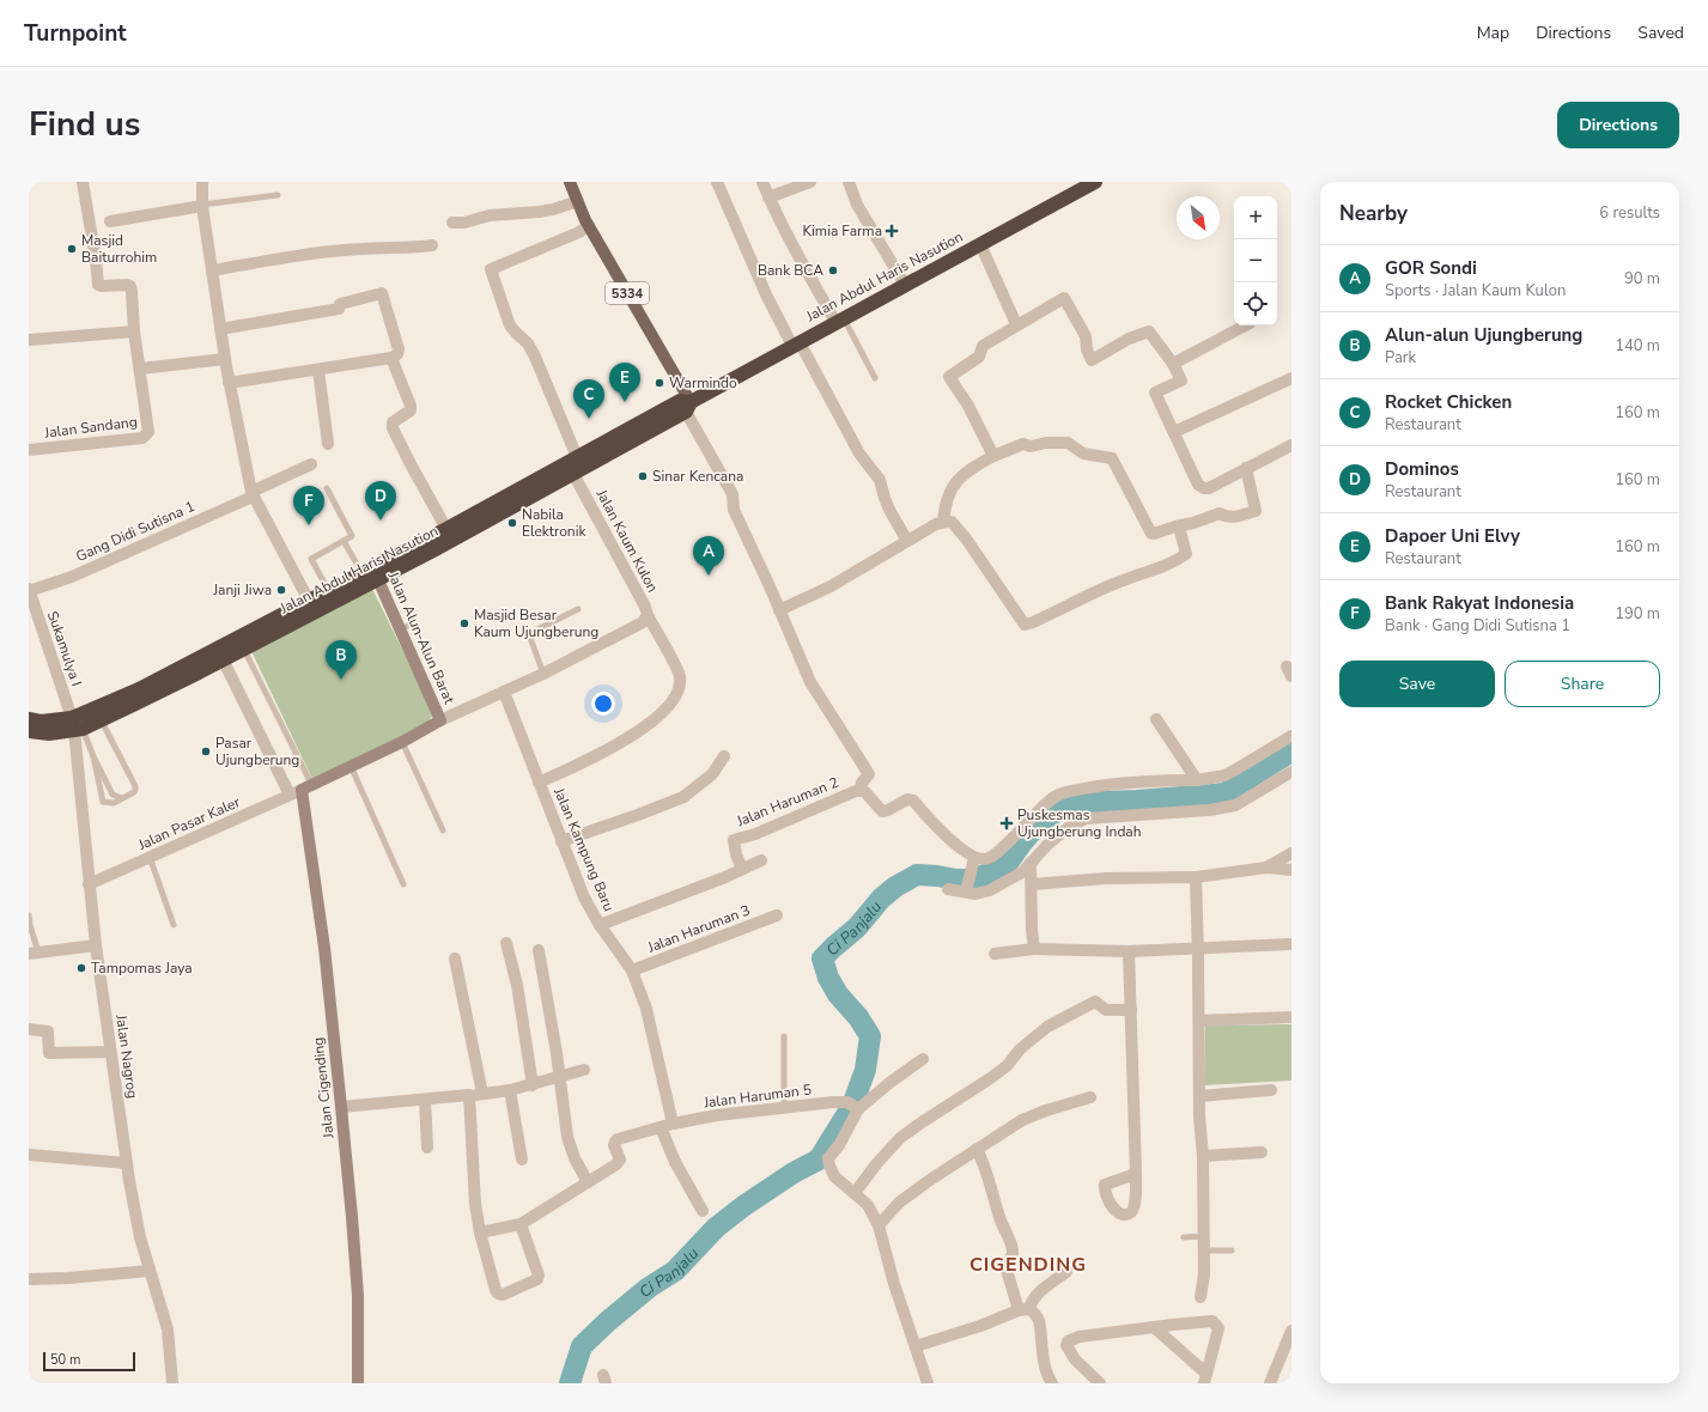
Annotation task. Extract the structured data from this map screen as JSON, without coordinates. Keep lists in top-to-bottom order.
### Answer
{
  "streets": {
    "highway": ["Jalan Abdul Haris Nasution"],
    "main road": ["5334"],
    "street": [
      "Jalan Sandang",
      "Gang Didi Sutisna 1",
      "Jalan Kaum Kulon",
      "Jalan Alun-Alun Barat",
      "Sukamulya I",
      "Jalan Haruman 2",
      "Jalan Pasar Kaler",
      "Jalan Kampung Baru",
      "Jalan Haruman 3",
      "Jalan Nagrog",
      "Jalan Cigending",
      "Jalan Haruman 5"
    ]
  },
  "crossings": [
    ["Jalan Abdul Haris Nasution", "5334"],
    ["Jalan Abdul Haris Nasution", "Jalan Kaum Kulon"],
    ["Jalan Abdul Haris Nasution", "Jalan Alun-Alun Barat"],
    ["Jalan Abdul Haris Nasution", "Sukamulya I"],
    ["Jalan Abdul Haris Nasution", "Jalan Nagrog"],
    ["Gang Didi Sutisna 1", "Sukamulya I"],
    ["Jalan Kaum Kulon", "Jalan Kampung Baru"],
    ["Sukamulya I", "Jalan Nagrog"],
    ["Jalan Pasar Kaler", "Jalan Nagrog"],
    ["Jalan Pasar Kaler", "Jalan Cigending"],
    ["Jalan Kampung Baru", "Jalan Haruman 3"],
    ["Jalan Kampung Baru", "Jalan Haruman 5"]
  ],
  "districts": ["CIGENDING"],
  "water": ["Ci Panjalu"],
  "places": {
    "health": ["Kimia Farma", "Puskesmas Ujungberung Indah"],
    "other": [
      "Masjid Baiturrohim",
      "Bank BCA",
      "Warmindo",
      "Sinar Kencana",
      "Nabila Elektronik",
      "Janji Jiwa",
      "Masjid Besar Kaum Ujungberung",
      "Pasar Ujungberung",
      "Tampomas Jaya"
    ]
  },
  "scale_bar": "50 m",
  "north": "bottom right",
  "page": {
    "header": "Turnpoint",
    "nav": ["Map", "Directions", "Saved"],
    "title": "Find us",
    "buttons": [
      "Directions",
      ["Save", "Share"]
    ],
    "heading": ["Nearby", "6 results"],
    "map_buttons": ["+", "−"],
    "list": [
      {
        "mark": "A",
        "name": "GOR Sondi",
        "note": "Sports · Jalan Kaum Kulon",
        "value": "90 m"
      },
      {
        "mark": "B",
        "name": "Alun-alun Ujungberung",
        "note": "Park",
        "value": "140 m"
      },
      {
        "mark": "C",
        "name": "Rocket Chicken",
        "note": "Restaurant",
        "value": "160 m"
      },
      {
        "mark": "D",
        "name": "Dominos",
        "note": "Restaurant",
        "value": "160 m"
      },
      {
        "mark": "E",
        "name": "Dapoer Uni Elvy",
        "note": "Restaurant",
        "value": "160 m"
      },
      {
        "mark": "F",
        "name": "Bank Rakyat Indonesia",
        "note": "Bank · Gang Didi Sutisna 1",
        "value": "190 m"
      }
    ],
    "pins": [
      "E",
      "C",
      "D",
      "F",
      "A",
      "B"
    ],
    "scale": "50 m"
  }
}
